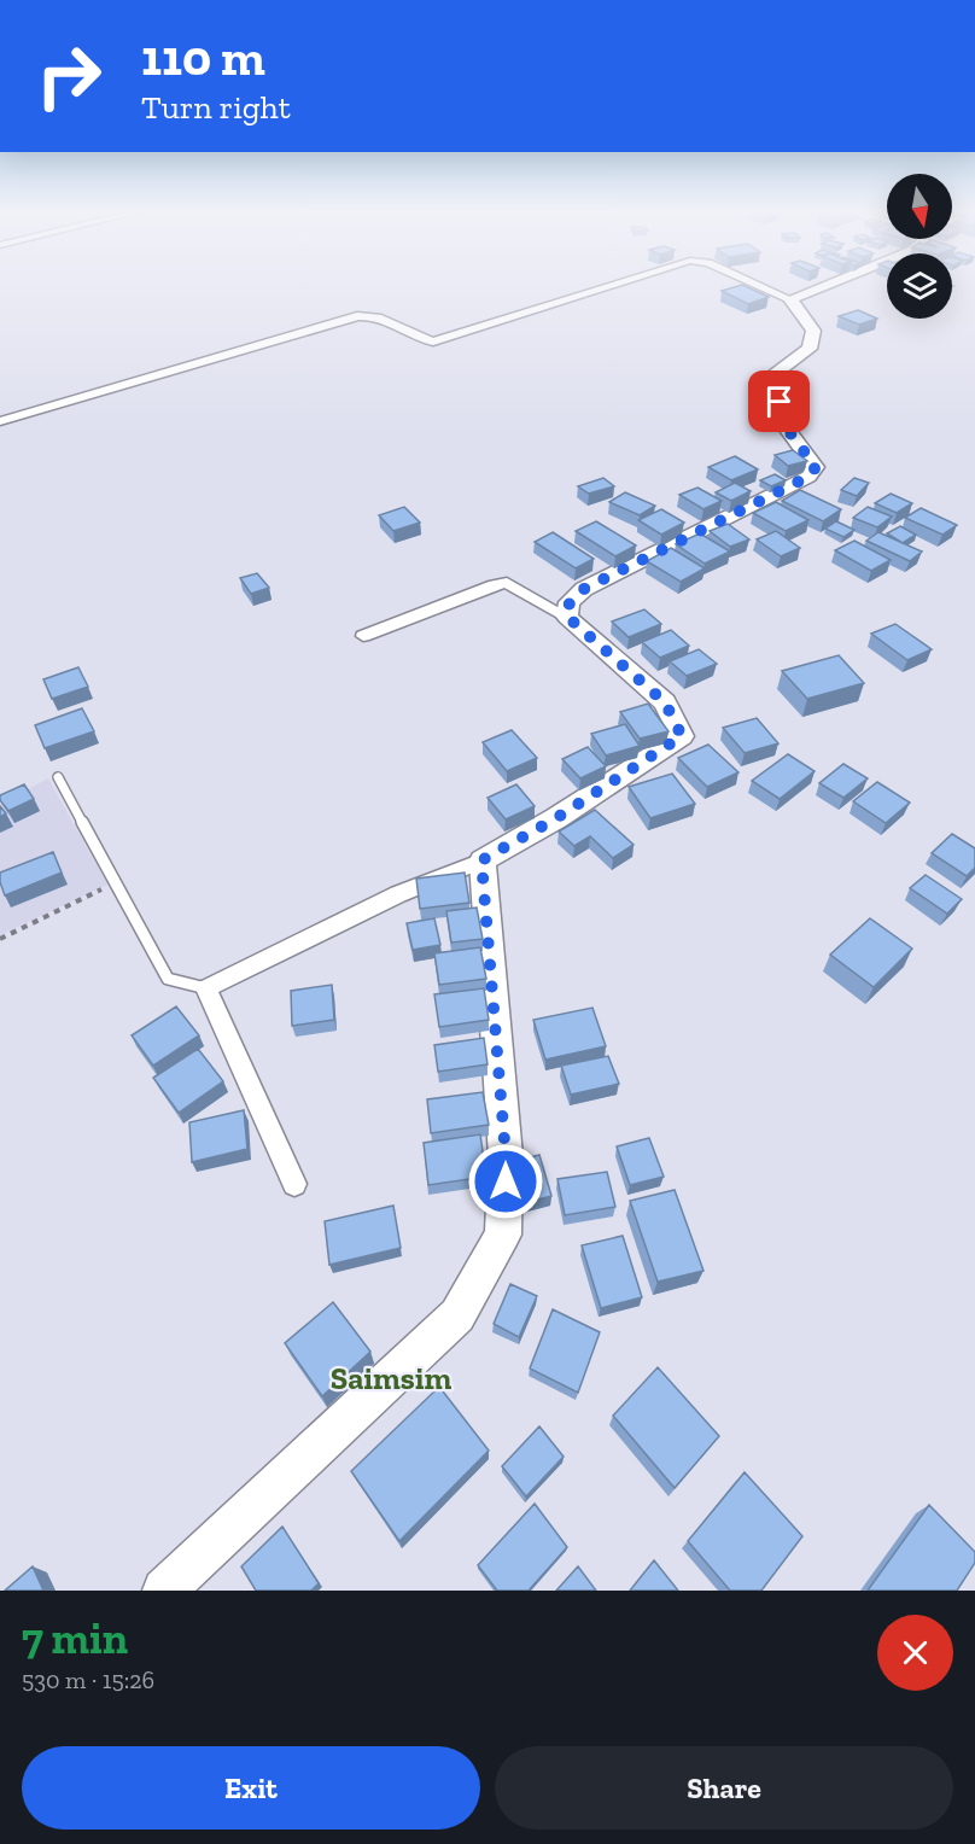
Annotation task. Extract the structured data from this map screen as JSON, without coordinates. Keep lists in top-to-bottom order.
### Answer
{
  "districts": ["Saimsim"],
  "north": "bottom",
  "page": {
    "turn": ["110 m", "Turn right"],
    "heading": ["7 min", "530 m · 15:26"],
    "buttons": ["Exit", "Share"]
  }
}
